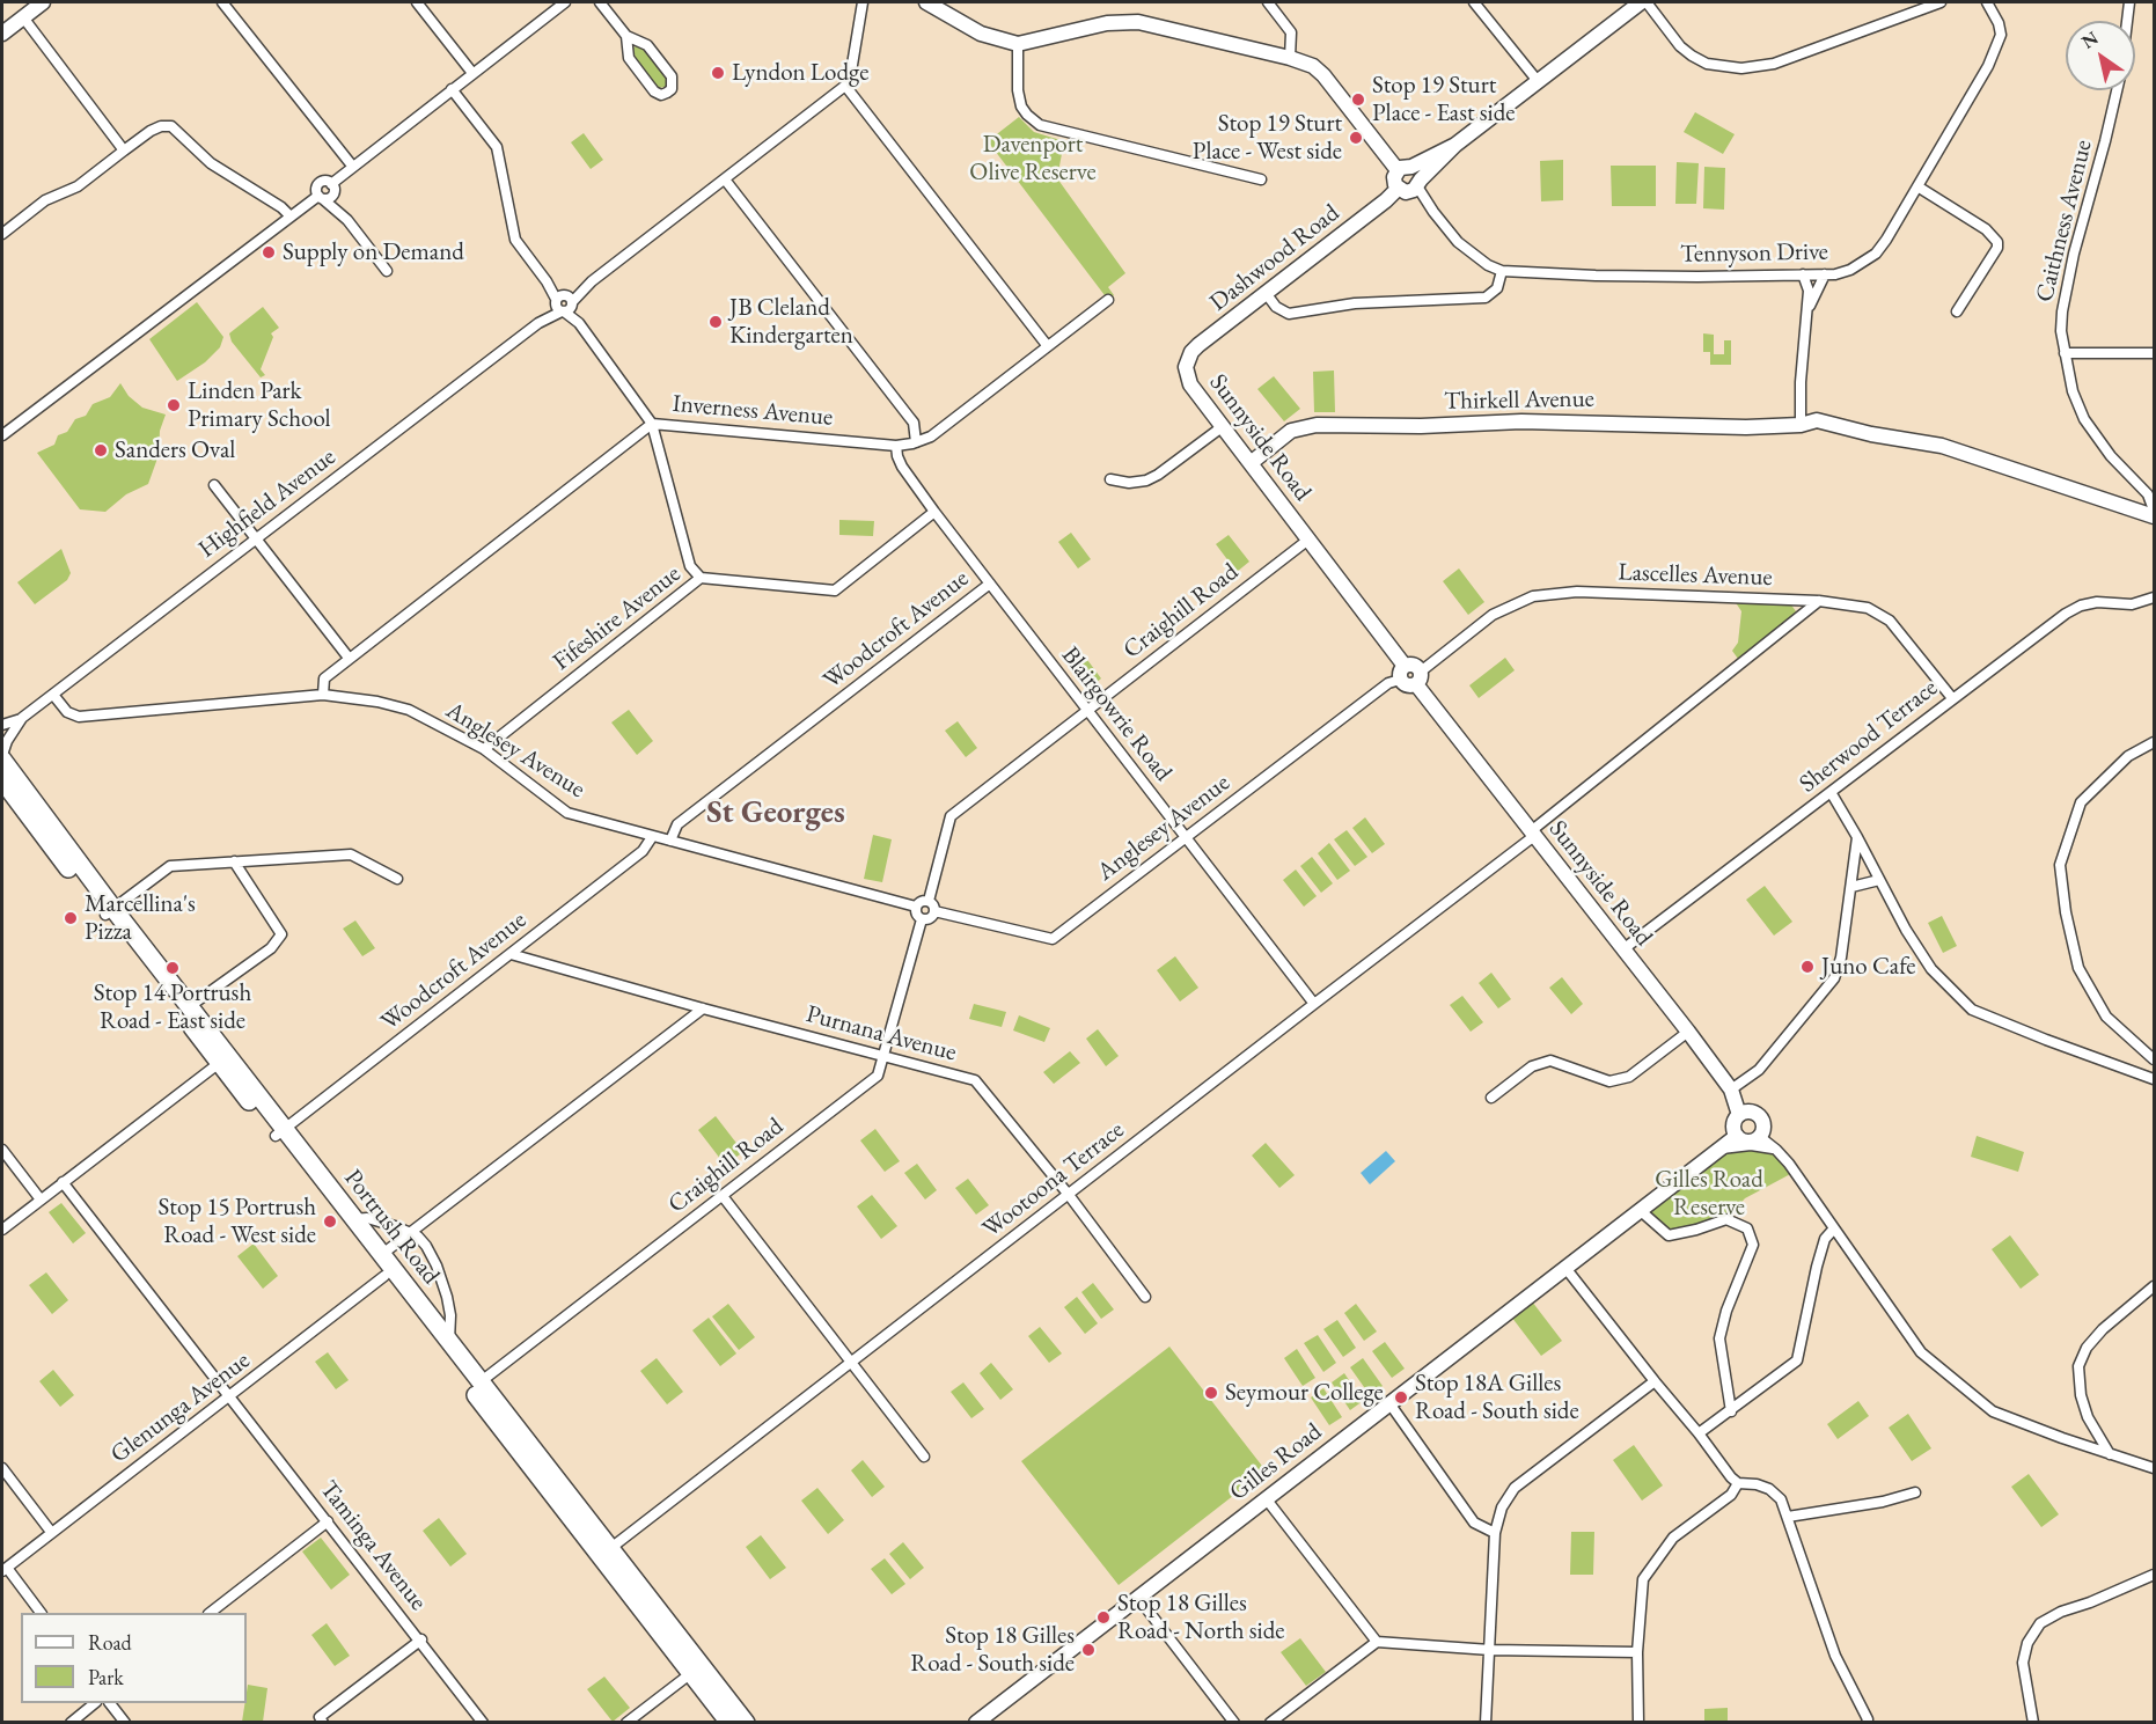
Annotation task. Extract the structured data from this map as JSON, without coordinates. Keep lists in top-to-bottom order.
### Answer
{
  "streets": {
    "highway": ["Portrush Road"],
    "street": [
      "Caithness Avenue",
      "Tennyson Drive",
      "Dashwood Road",
      "Thirkell Avenue",
      "Inverness Avenue",
      "Sunnyside Road",
      "Highfield Avenue",
      "Lascelles Avenue",
      "Craighill Road",
      "Fifeshire Avenue",
      "Woodcroft Avenue",
      "Blairgowrie Road",
      "Sherwood Terrace",
      "Anglesey Avenue",
      "Purnana Avenue",
      "Wootoona Terrace",
      "Glenunga Avenue",
      "Gilles Road",
      "Taminga Avenue"
    ]
  },
  "crossings": [
    ["Caithness Avenue", "Thirkell Avenue"],
    ["Tennyson Drive", "Dashwood Road"],
    ["Dashwood Road", "Sunnyside Road"],
    ["Thirkell Avenue", "Sunnyside Road"],
    ["Inverness Avenue", "Blairgowrie Road"],
    ["Inverness Avenue", "Anglesey Avenue"],
    ["Sunnyside Road", "Lascelles Avenue"],
    ["Sunnyside Road", "Craighill Road"],
    ["Sunnyside Road", "Sherwood Terrace"],
    ["Sunnyside Road", "Anglesey Avenue"],
    ["Sunnyside Road", "Wootoona Terrace"],
    ["Sunnyside Road", "Gilles Road"],
    ["Highfield Avenue", "Anglesey Avenue"],
    ["Highfield Avenue", "Portrush Road"],
    ["Lascelles Avenue", "Sherwood Terrace"],
    ["Lascelles Avenue", "Wootoona Terrace"],
    ["Craighill Road", "Blairgowrie Road"],
    ["Craighill Road", "Anglesey Avenue"],
    ["Craighill Road", "Purnana Avenue"],
    ["Craighill Road", "Portrush Road"],
    ["Fifeshire Avenue", "Blairgowrie Road"],
    ["Fifeshire Avenue", "Anglesey Avenue"],
    ["Woodcroft Avenue", "Blairgowrie Road"],
    ["Woodcroft Avenue", "Anglesey Avenue"],
    ["Woodcroft Avenue", "Purnana Avenue"],
    ["Woodcroft Avenue", "Portrush Road"],
    ["Blairgowrie Road", "Anglesey Avenue"],
    ["Blairgowrie Road", "Wootoona Terrace"],
    ["Purnana Avenue", "Wootoona Terrace"],
    ["Wootoona Terrace", "Portrush Road"],
    ["Portrush Road", "Glenunga Avenue"],
    ["Glenunga Avenue", "Taminga Avenue"]
  ],
  "districts": ["St Georges"],
  "parks": ["Davenport Olive Reserve", "Gilles Road Reserve"],
  "places": [
    "Lyndon Lodge",
    "Stop 19 Sturt Place - East side",
    "Stop 19 Sturt Place - West side",
    "Supply on Demand",
    "JB Cleland Kindergarten",
    "Linden Park Primary School",
    "Sanders Oval",
    "Marcellina's Pizza",
    "Juno Cafe",
    "Stop 14 Portrush Road - East side",
    "Stop 15 Portrush Road - West side",
    "Seymour College",
    "Stop 18A Gilles Road - South side",
    "Stop 18 Gilles Road - North side",
    "Stop 18 Gilles Road - South side"
  ],
  "legend": ["Road", "Park"],
  "north": "top left"
}
